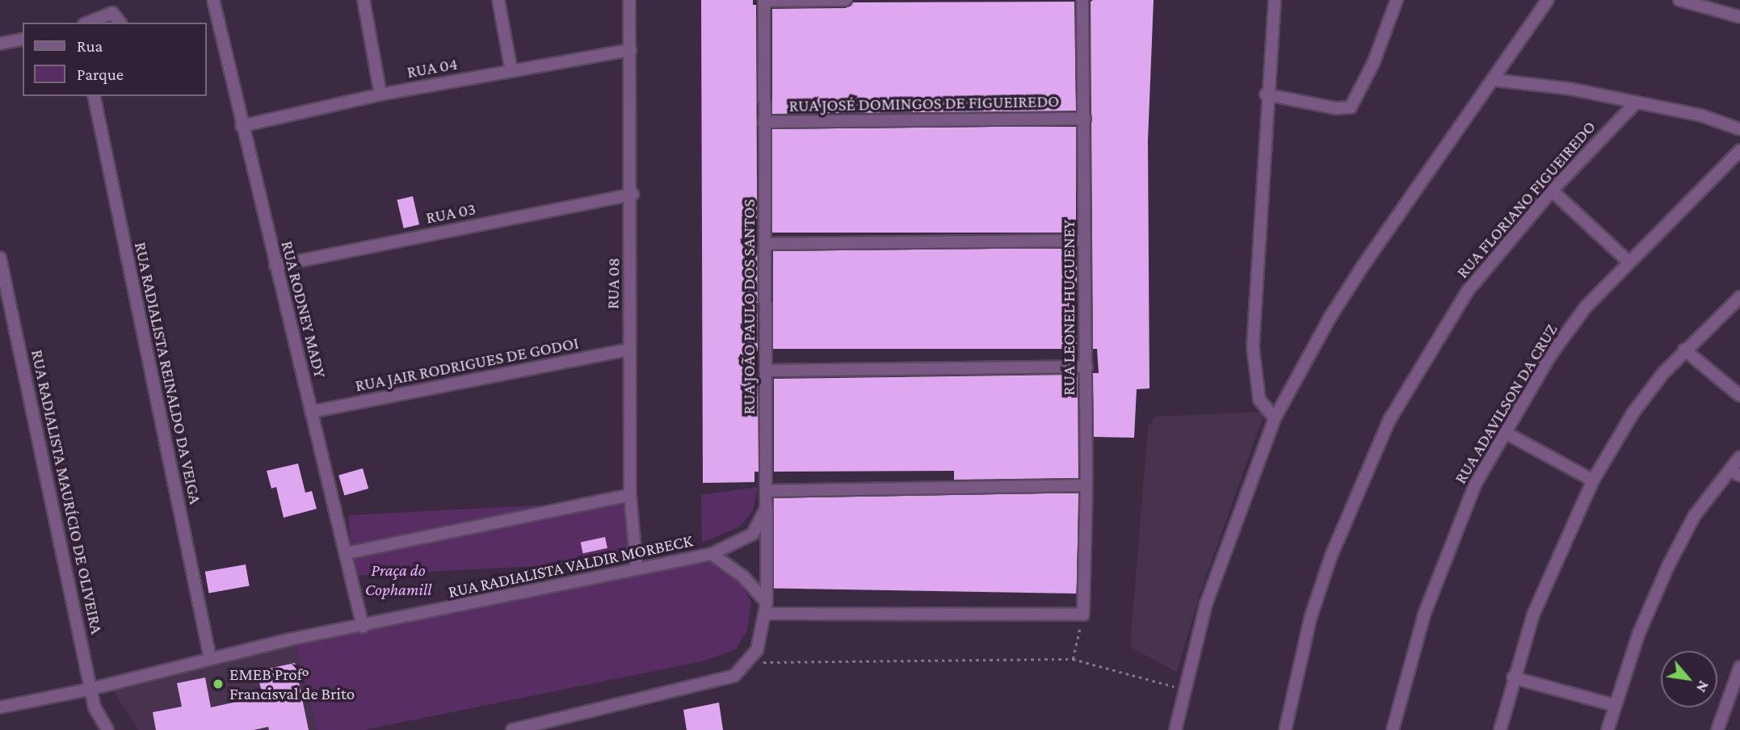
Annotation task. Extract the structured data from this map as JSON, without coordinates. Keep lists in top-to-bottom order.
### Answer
{
  "streets": {
    "street": [
      "RUA 04",
      "RUA JOSÉ DOMINGOS DE FIGUEIREDO",
      "RUA FLORIANO FIGUEIREDO",
      "RUA 03",
      "RUA 08",
      "RUA JOÃO PAULO DOS SANTOS",
      "RUA LEONEL HUGUENEY",
      "RUA RODNEY MADY",
      "RUA JAIR RODRIGUES DE GODOI",
      "RUA RADIALISTA REINALDO DA VEIGA",
      "RUA ADAVILSON DA CRUZ",
      "RUA RADIALISTA MAURÍCIO DE OLIVEIRA",
      "RUA RADIALISTA VALDIR MORBECK"
    ]
  },
  "crossings": [
    ["RUA 04", "RUA 08"],
    ["RUA 04", "RUA RODNEY MADY"],
    ["RUA JOSÉ DOMINGOS DE FIGUEIREDO", "RUA JOÃO PAULO DOS SANTOS"],
    ["RUA JOSÉ DOMINGOS DE FIGUEIREDO", "RUA LEONEL HUGUENEY"],
    ["RUA 03", "RUA 08"],
    ["RUA 03", "RUA RODNEY MADY"],
    ["RUA 08", "RUA JAIR RODRIGUES DE GODOI"],
    ["RUA 08", "RUA RADIALISTA VALDIR MORBECK"],
    ["RUA JOÃO PAULO DOS SANTOS", "RUA RADIALISTA VALDIR MORBECK"],
    ["RUA RODNEY MADY", "RUA JAIR RODRIGUES DE GODOI"],
    ["RUA RODNEY MADY", "RUA RADIALISTA VALDIR MORBECK"],
    ["RUA RADIALISTA REINALDO DA VEIGA", "RUA RADIALISTA VALDIR MORBECK"],
    ["RUA RADIALISTA MAURÍCIO DE OLIVEIRA", "RUA RADIALISTA VALDIR MORBECK"]
  ],
  "parks": ["Praça do Cophamill"],
  "places": ["EMEB Profº Francisval de Brito"],
  "legend": ["Rua", "Parque"],
  "north": "bottom right"
}
